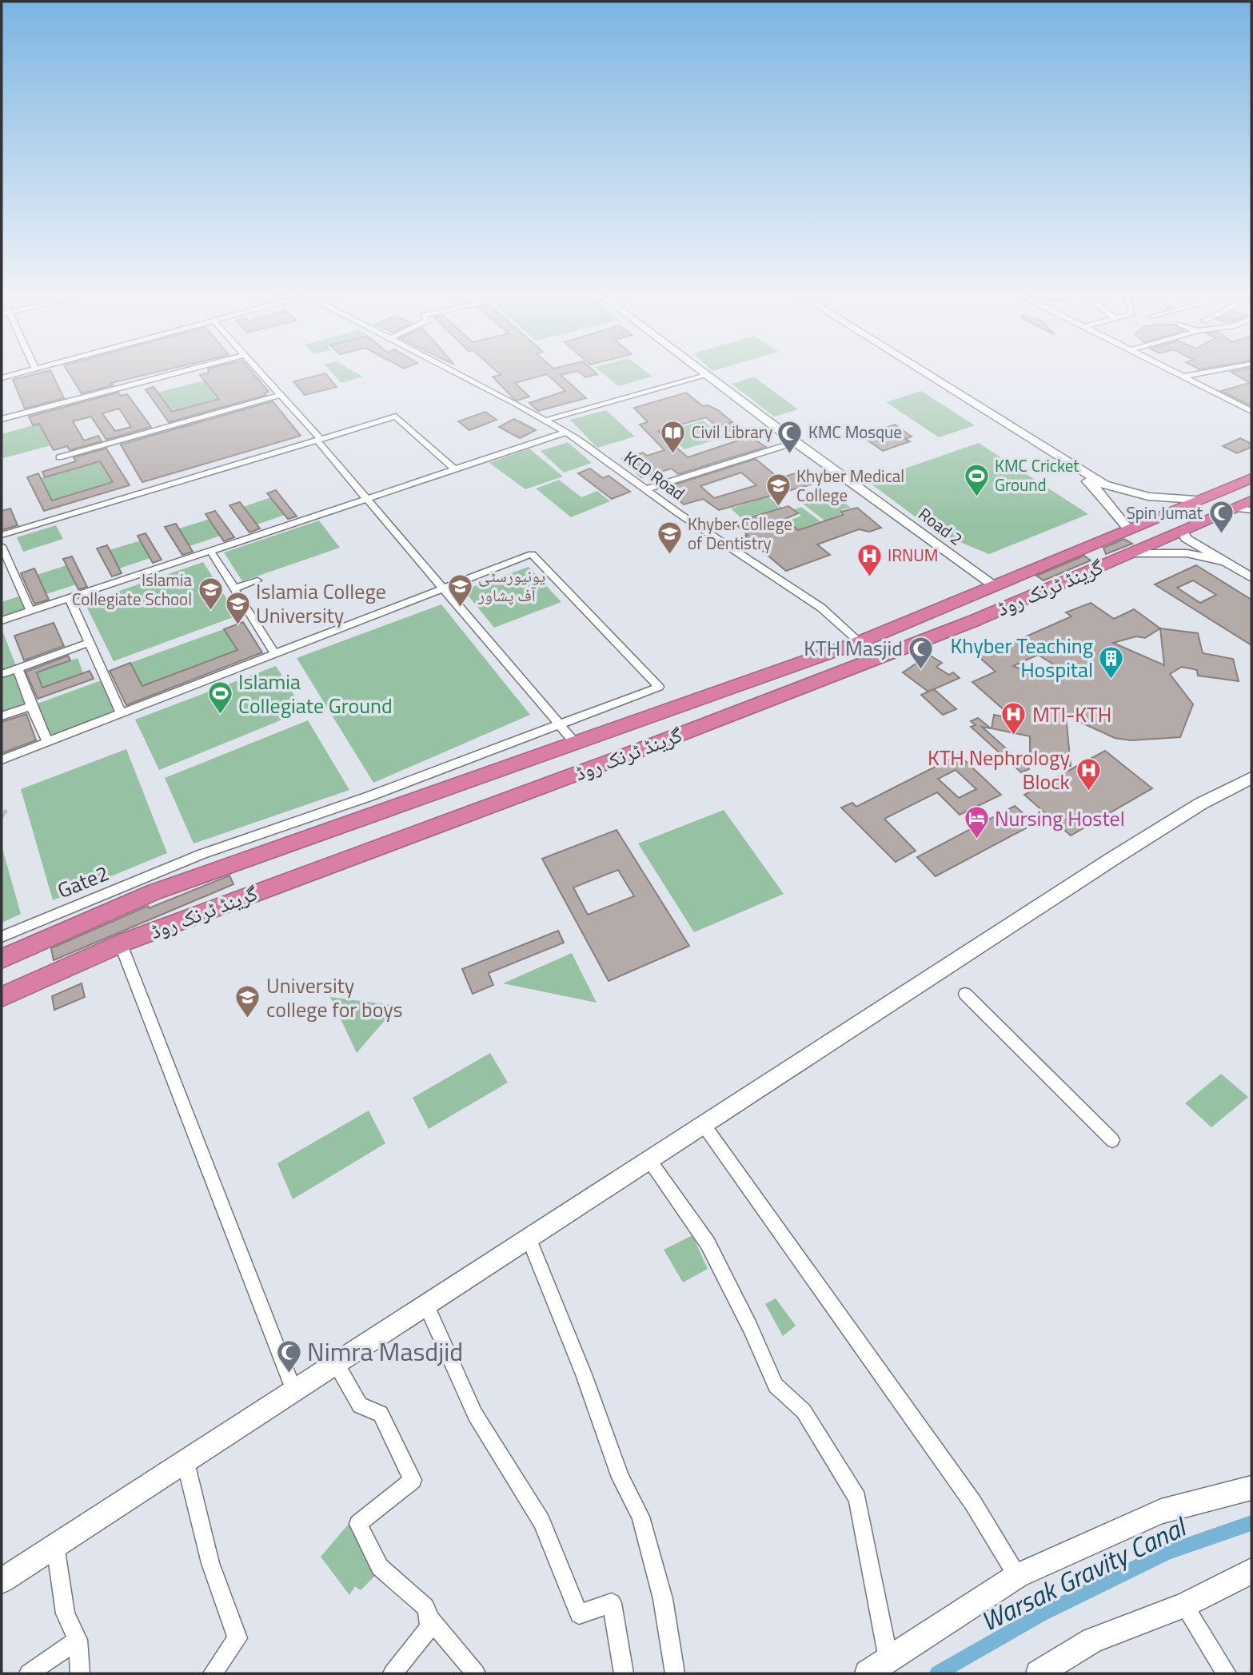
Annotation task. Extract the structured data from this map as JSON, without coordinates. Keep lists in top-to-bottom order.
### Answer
{
  "streets": {
    "highway": ["گرینڈ ٹرنک روڈ"],
    "street": ["KCD Road", "Road 2", "Gate2"]
  },
  "crossings": [
    ["KCD Road", "گرینڈ ٹرنک روڈ"],
    ["Road 2", "گرینڈ ٹرنک روڈ"]
  ],
  "water": ["Warsak Gravity Canal"],
  "places": {
    "library": ["Civil Library"],
    "mosque": [
      "KMC Mosque",
      "Spin Jumat",
      "KTH Masjid",
      "Nimra Masdjid"
    ],
    "sports": ["KMC Cricket Ground", "Islamia Collegiate Ground"],
    "school or university": [
      "Khyber Medical College",
      "Khyber College of Dentistry",
      "یونیورسٹی آف پشاور",
      "Islamia Collegiate School",
      "Islamia College University",
      "University college for boys"
    ],
    "hospital": ["IRNUM", "MTI-KTH", "KTH Nephrology Block"],
    "building": ["Khyber Teaching Hospital"],
    "hotel": ["Nursing Hostel"]
  }
}
